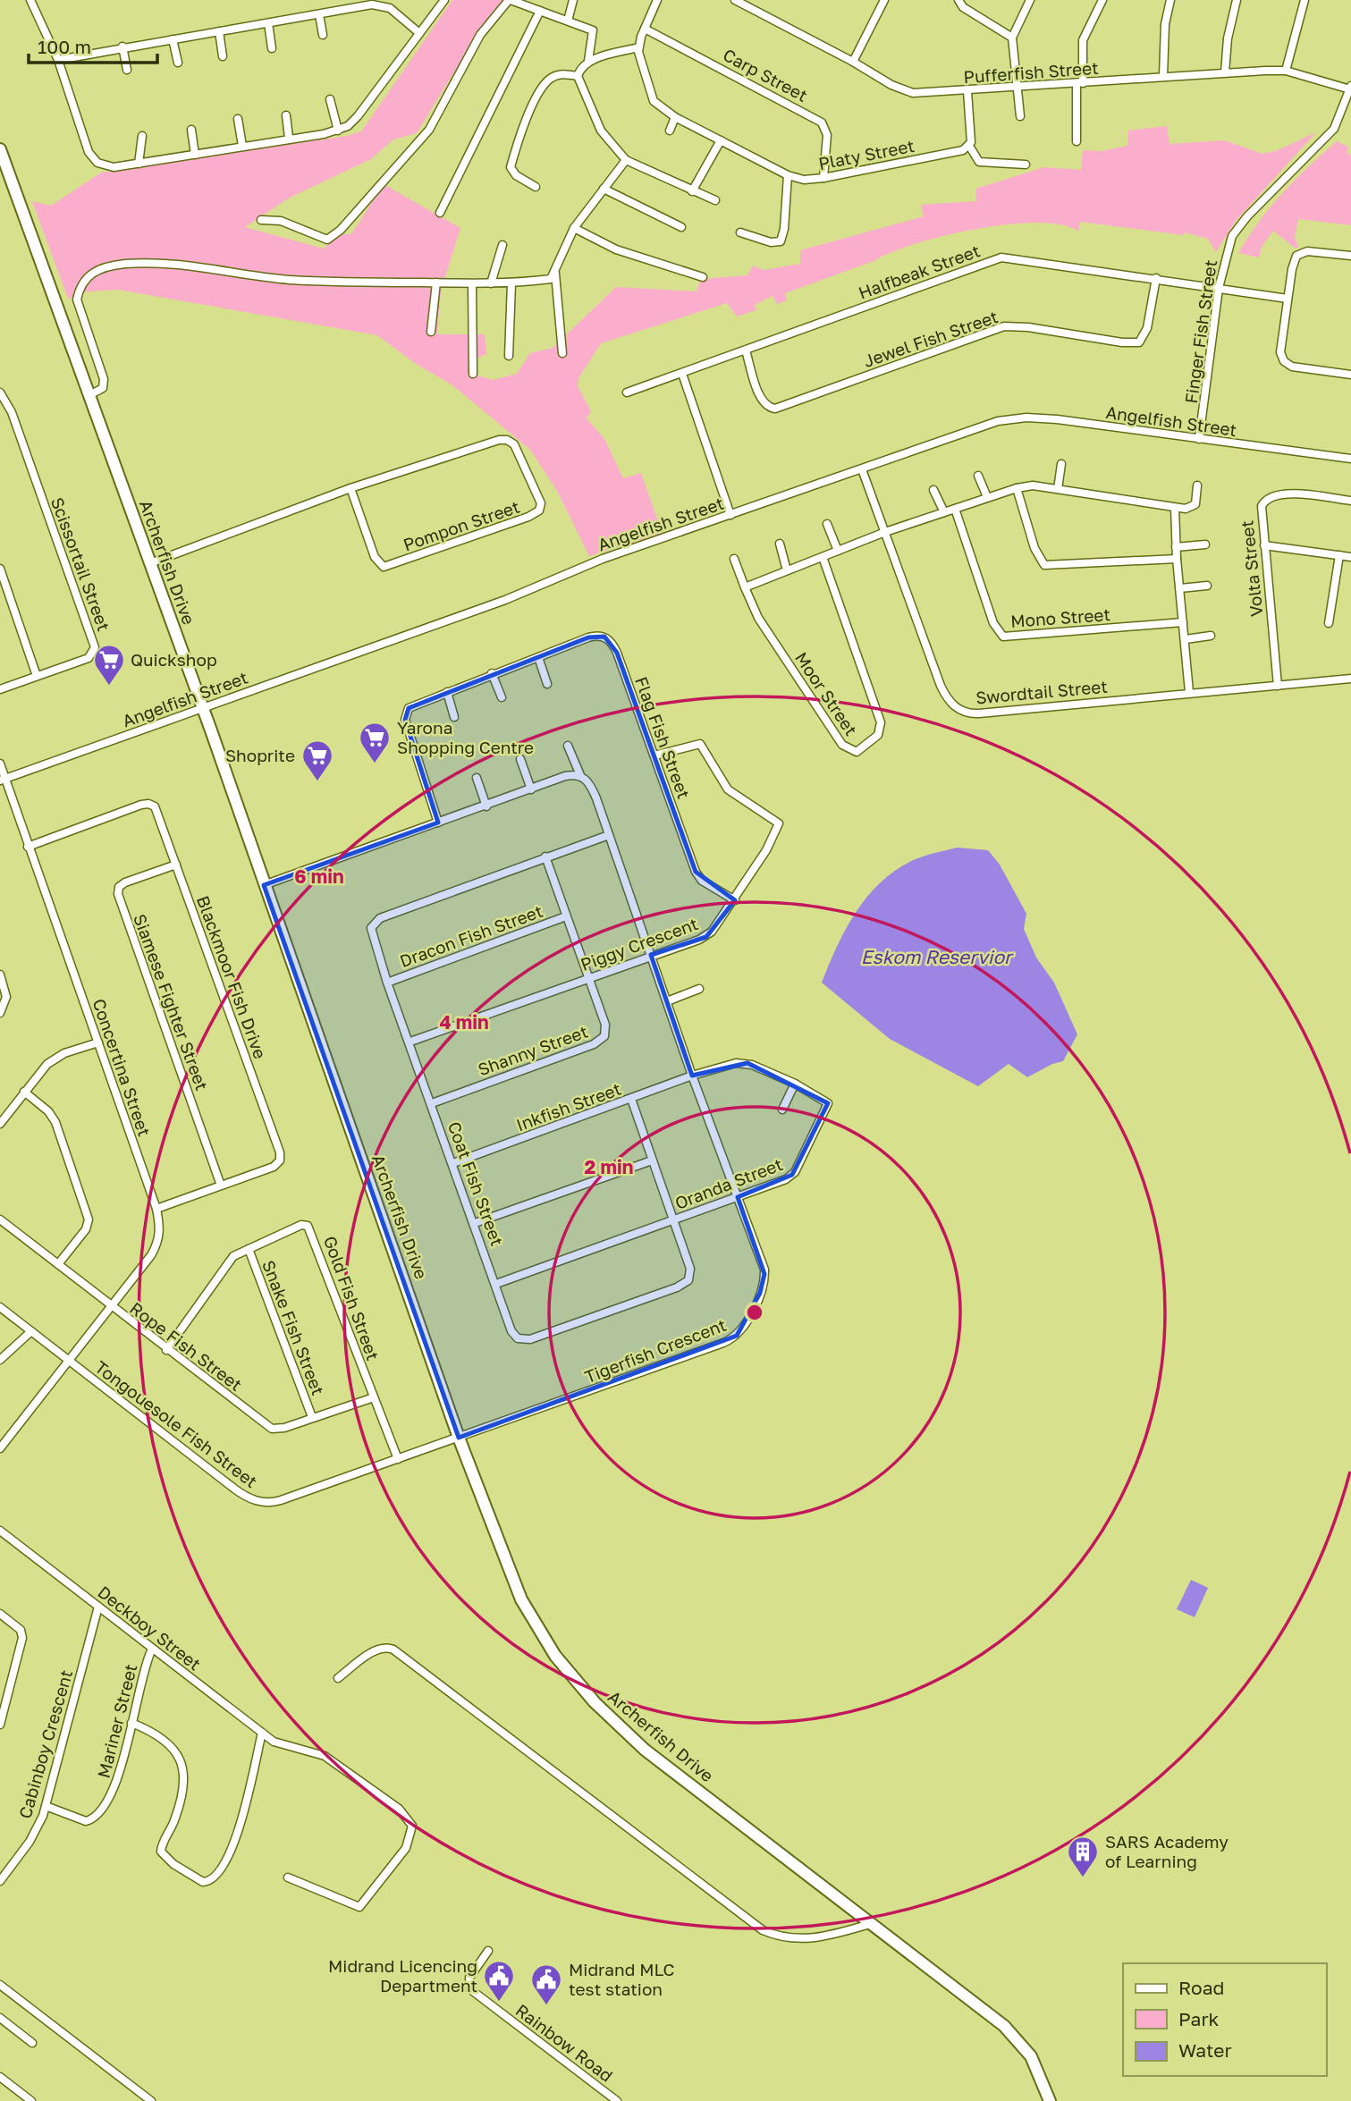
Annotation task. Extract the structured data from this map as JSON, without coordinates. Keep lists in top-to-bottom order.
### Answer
{
  "streets": {
    "street": [
      "Pufferfish Street",
      "Carp Street",
      "Platy Street",
      "Halfbeak Street",
      "Finger Fish Street",
      "Jewel Fish Street",
      "Angelfish Street",
      "Pompon Street",
      "Archerfish Drive",
      "Scissortail Street",
      "Volta Street",
      "Mono Street",
      "Swordtail Street",
      "Moor Street",
      "Flag Fish Street",
      "Dracon Fish Street",
      "Piggy Crescent",
      "Blackmoor Fish Drive",
      "Siamese Fighter Street",
      "Shanny Street",
      "Concertina Street",
      "Inkfish Street",
      "Coat Fish Street",
      "Oranda Street",
      "Gold Fish Street",
      "Snake Fish Street",
      "Rope Fish Street",
      "Tigerfish Crescent",
      "Tongouesole Fish Street",
      "Deckboy Street",
      "Mariner Street",
      "Cabinboy Crescent",
      "Rainbow Road"
    ]
  },
  "crossings": [
    ["Pufferfish Street", "Finger Fish Street"],
    ["Carp Street", "Platy Street"],
    ["Halfbeak Street", "Finger Fish Street"],
    ["Halfbeak Street", "Jewel Fish Street"],
    ["Finger Fish Street", "Angelfish Street"],
    ["Angelfish Street", "Archerfish Drive"],
    ["Angelfish Street", "Swordtail Street"],
    ["Angelfish Street", "Concertina Street"],
    ["Pompon Street", "Archerfish Drive"],
    ["Archerfish Drive", "Tigerfish Crescent"],
    ["Archerfish Drive", "Tongouesole Fish Street"],
    ["Volta Street", "Swordtail Street"],
    ["Flag Fish Street", "Piggy Crescent"],
    ["Dracon Fish Street", "Shanny Street"],
    ["Dracon Fish Street", "Coat Fish Street"],
    ["Piggy Crescent", "Shanny Street"],
    ["Piggy Crescent", "Coat Fish Street"],
    ["Piggy Crescent", "Tigerfish Crescent"],
    ["Blackmoor Fish Drive", "Siamese Fighter Street"],
    ["Blackmoor Fish Drive", "Concertina Street"],
    ["Shanny Street", "Coat Fish Street"],
    ["Concertina Street", "Rope Fish Street"],
    ["Concertina Street", "Tongouesole Fish Street"],
    ["Inkfish Street", "Coat Fish Street"],
    ["Inkfish Street", "Oranda Street"],
    ["Inkfish Street", "Tigerfish Crescent"],
    ["Coat Fish Street", "Oranda Street"],
    ["Coat Fish Street", "Tigerfish Crescent"],
    ["Oranda Street", "Tigerfish Crescent"],
    ["Gold Fish Street", "Snake Fish Street"],
    ["Gold Fish Street", "Rope Fish Street"],
    ["Gold Fish Street", "Tongouesole Fish Street"],
    ["Snake Fish Street", "Rope Fish Street"],
    ["Tigerfish Crescent", "Tongouesole Fish Street"],
    ["Deckboy Street", "Mariner Street"],
    ["Deckboy Street", "Cabinboy Crescent"],
    ["Mariner Street", "Cabinboy Crescent"]
  ],
  "water": ["Eskom Reservior"],
  "places": {
    "supermarket": ["Quickshop", "Yarona Shopping Centre", "Shoprite"],
    "building": ["SARS Academy of Learning"],
    "public building": ["Midrand Licencing Department", "Midrand MLC test station"]
  },
  "legend": ["Road", "Park", "Water"],
  "scale_bar": "100 m",
  "rings": ["6 min", "4 min", "2 min"]
}
